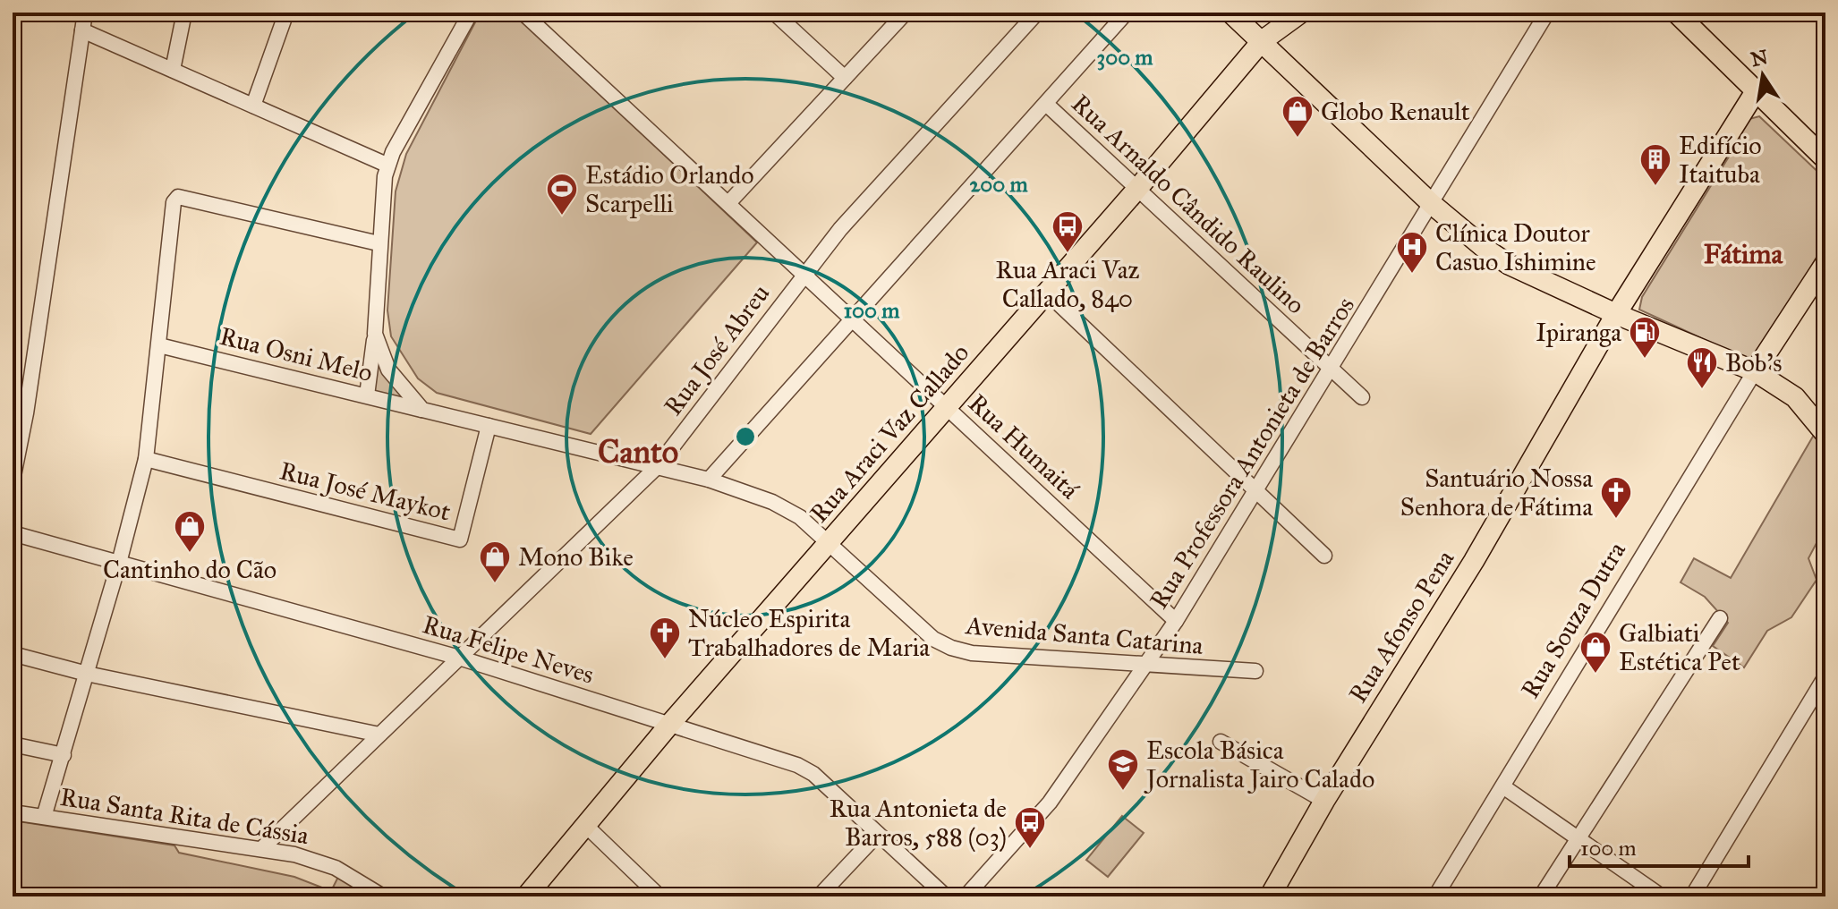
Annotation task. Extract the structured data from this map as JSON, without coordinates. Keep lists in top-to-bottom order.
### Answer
{
  "streets": {
    "main road": ["Rua Araci Vaz Callado", "Rua Souza Dutra", "Rua Afonso Pena"],
    "street": [
      "Rua Arnaldo Cândido Raulino",
      "Rua José Abreu",
      "Rua Osni Melo",
      "Rua Humaitá",
      "Rua Professora Antonieta de Barros",
      "Rua José Maykot",
      "Avenida Santa Catarina",
      "Rua Felipe Neves",
      "Rua Santa Rita de Cássia"
    ]
  },
  "crossings": [
    ["Rua Arnaldo Cândido Raulino", "Rua Araci Vaz Callado"],
    ["Rua Arnaldo Cândido Raulino", "Rua Professora Antonieta de Barros"],
    ["Rua José Abreu", "Rua Humaitá"],
    ["Rua José Abreu", "Avenida Santa Catarina"],
    ["Rua José Abreu", "Rua Felipe Neves"],
    ["Rua José Abreu", "Rua Santa Rita de Cássia"],
    ["Rua Osni Melo", "Avenida Santa Catarina"],
    ["Rua Araci Vaz Callado", "Rua Humaitá"],
    ["Rua Araci Vaz Callado", "Avenida Santa Catarina"],
    ["Rua Araci Vaz Callado", "Rua Felipe Neves"],
    ["Rua Humaitá", "Rua Professora Antonieta de Barros"],
    ["Rua Professora Antonieta de Barros", "Avenida Santa Catarina"],
    ["Rua José Maykot", "Avenida Santa Catarina"]
  ],
  "districts": ["Fátima", "Canto"],
  "places": {
    "shop": [
      "Globo Renault",
      "Cantinho do Cão",
      "Mono Bike",
      "Galbiati Estética Pet"
    ],
    "building": ["Edifício Itaituba"],
    "sports": ["Estádio Orlando Scarpelli"],
    "bus stop": ["Rua Araci Vaz Callado, 840", "Rua Antonieta de Barros, 588 (03)"],
    "hospital": ["Clínica Doutor Casuo Ishimine"],
    "fuel station": ["Ipiranga"],
    "restaurant": ["Bob's"],
    "church": ["Santuário Nossa Senhora de Fátima", "Núcleo Espirita Trabalhadores de Maria"],
    "school or university": ["Escola Básica Jornalista Jairo Calado"]
  },
  "scale_bar": "100 m",
  "north": "top",
  "rings": ["300 m", "200 m", "100 m"]
}
